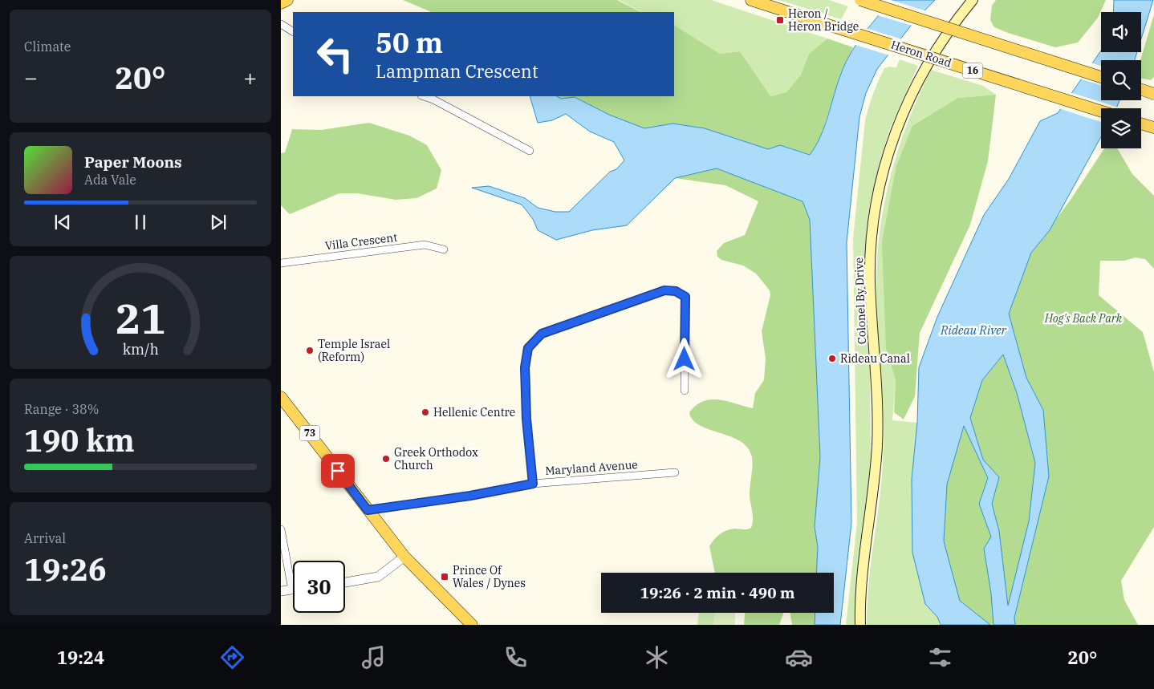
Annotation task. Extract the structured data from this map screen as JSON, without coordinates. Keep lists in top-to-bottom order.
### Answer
{
  "streets": {
    "main road": [
      "Heron Road",
      "16",
      "Colonel By Drive",
      "73"
    ],
    "street": ["Villa Crescent", "Maryland Avenue"]
  },
  "crossings": [
    ["73", "Maryland Avenue"]
  ],
  "water": ["Rideau River"],
  "parks": ["Hog's Back Park"],
  "places": {
    "transit": ["Heron / Heron Bridge", "Prince Of Wales / Dynes"],
    "other": [
      "Temple Israel (Reform)",
      "Rideau Canal",
      "Hellenic Centre",
      "Greek Orthodox Church"
    ]
  },
  "page": {
    "tile": [
      "Climate",
      ["Range · 38%", "190 km"],
      ["Arrival", "19:26"]
    ],
    "turn": ["50 m", "Lampman Crescent"],
    "heat": ["−", "20°", "+"],
    "song": ["Paper Moons", "Ada Vale"],
    "limit": "30",
    "trip": "19:26 · 2 min · 490 m",
    "tabs": ["19:24", "20°"],
    "gauge": ["21", "km/h"]
  }
}
